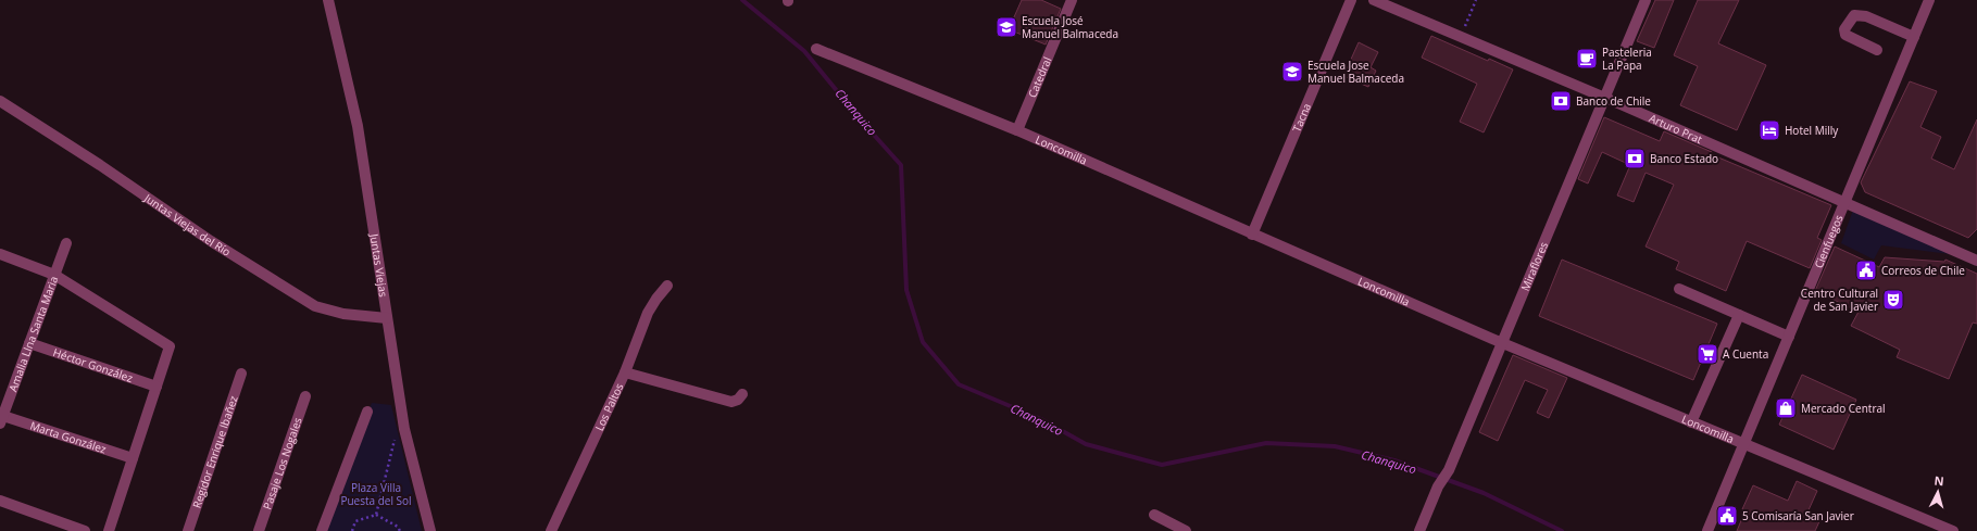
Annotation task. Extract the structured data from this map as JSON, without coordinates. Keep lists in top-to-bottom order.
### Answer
{
  "streets": {
    "street": [
      "Catedral",
      "Tacna",
      "Arturo Prat",
      "Loncomilla",
      "Juntas Viejas del Río",
      "Cienfuegos",
      "Juntas Viejas",
      "Miraflores",
      "Amalia Llna Santa Maria",
      "Héctor González",
      "Los Paltos",
      "Marta González",
      "Regidor Enrique Ibañez",
      "Pasaje Los Nogales"
    ]
  },
  "crossings": [
    ["Catedral", "Loncomilla"],
    ["Tacna", "Loncomilla"],
    ["Arturo Prat", "Cienfuegos"],
    ["Arturo Prat", "Miraflores"],
    ["Loncomilla", "Cienfuegos"],
    ["Loncomilla", "Miraflores"],
    ["Juntas Viejas del Río", "Juntas Viejas"],
    ["Amalia Llna Santa Maria", "Héctor González"],
    ["Amalia Llna Santa Maria", "Marta González"]
  ],
  "water": ["Chanquico"],
  "parks": ["Plaza Villa Puesta del Sol"],
  "places": {
    "school or university": ["Escuela José Manuel Balmaceda", "Escuela Jose Manuel Balmaceda"],
    "cafe": ["Pasteleria La Papa"],
    "bank": ["Banco de Chile", "Banco Estado"],
    "hotel": ["Hotel Milly"],
    "public building": ["Correos de Chile", "5 Comisaría San Javier"],
    "theatre": ["Centro Cultural de San Javier"],
    "supermarket": ["A Cuenta"],
    "shop": ["Mercado Central"]
  },
  "north": "top"
}
